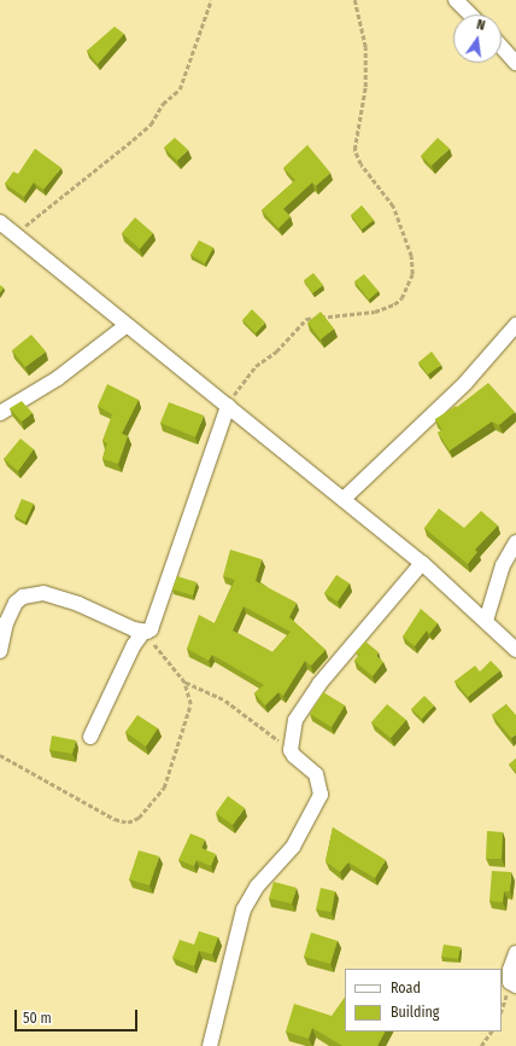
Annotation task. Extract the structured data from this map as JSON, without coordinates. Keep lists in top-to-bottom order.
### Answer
{
  "legend": ["Road", "Building"],
  "scale_bar": "50 m",
  "north": "top"
}
